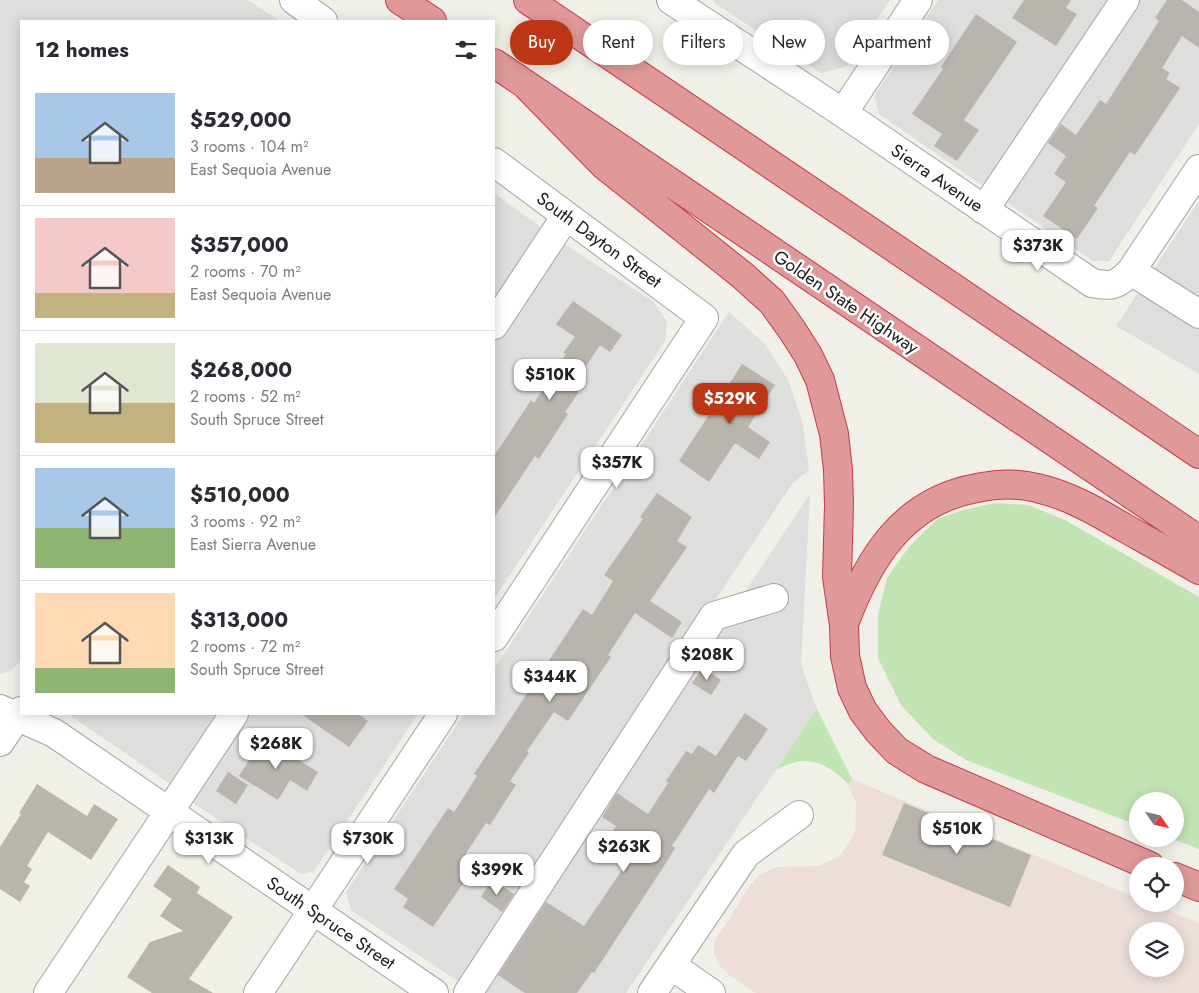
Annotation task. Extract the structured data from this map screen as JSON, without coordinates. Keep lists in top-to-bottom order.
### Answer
{
  "streets": {
    "highway": ["Golden State Highway"],
    "street": ["Sierra Avenue", "South Dayton Street", "South Spruce Street"]
  },
  "north": "bottom right",
  "page": {
    "chip": [
      "Buy",
      "Rent",
      "Filters",
      "New",
      "Apartment"
    ],
    "heading": "12 homes",
    "list": [
      {
        "name": "$529,000",
        "note": "3 rooms · 104 m² · East Sequoia Avenue"
      },
      {
        "name": "$357,000",
        "note": "2 rooms · 70 m² · East Sequoia Avenue"
      },
      {
        "name": "$268,000",
        "note": "2 rooms · 52 m² · South Spruce Street"
      },
      {
        "name": "$510,000",
        "note": "3 rooms · 92 m² · East Sierra Avenue"
      },
      {
        "name": "$313,000",
        "note": "2 rooms · 72 m² · South Spruce Street"
      }
    ],
    "price": [
      "$373K",
      "$510K",
      "$529K",
      "$357K",
      "$208K",
      "$344K",
      "$268K",
      "$510K",
      "$313K",
      "$730K",
      "$263K",
      "$399K"
    ]
  }
}
